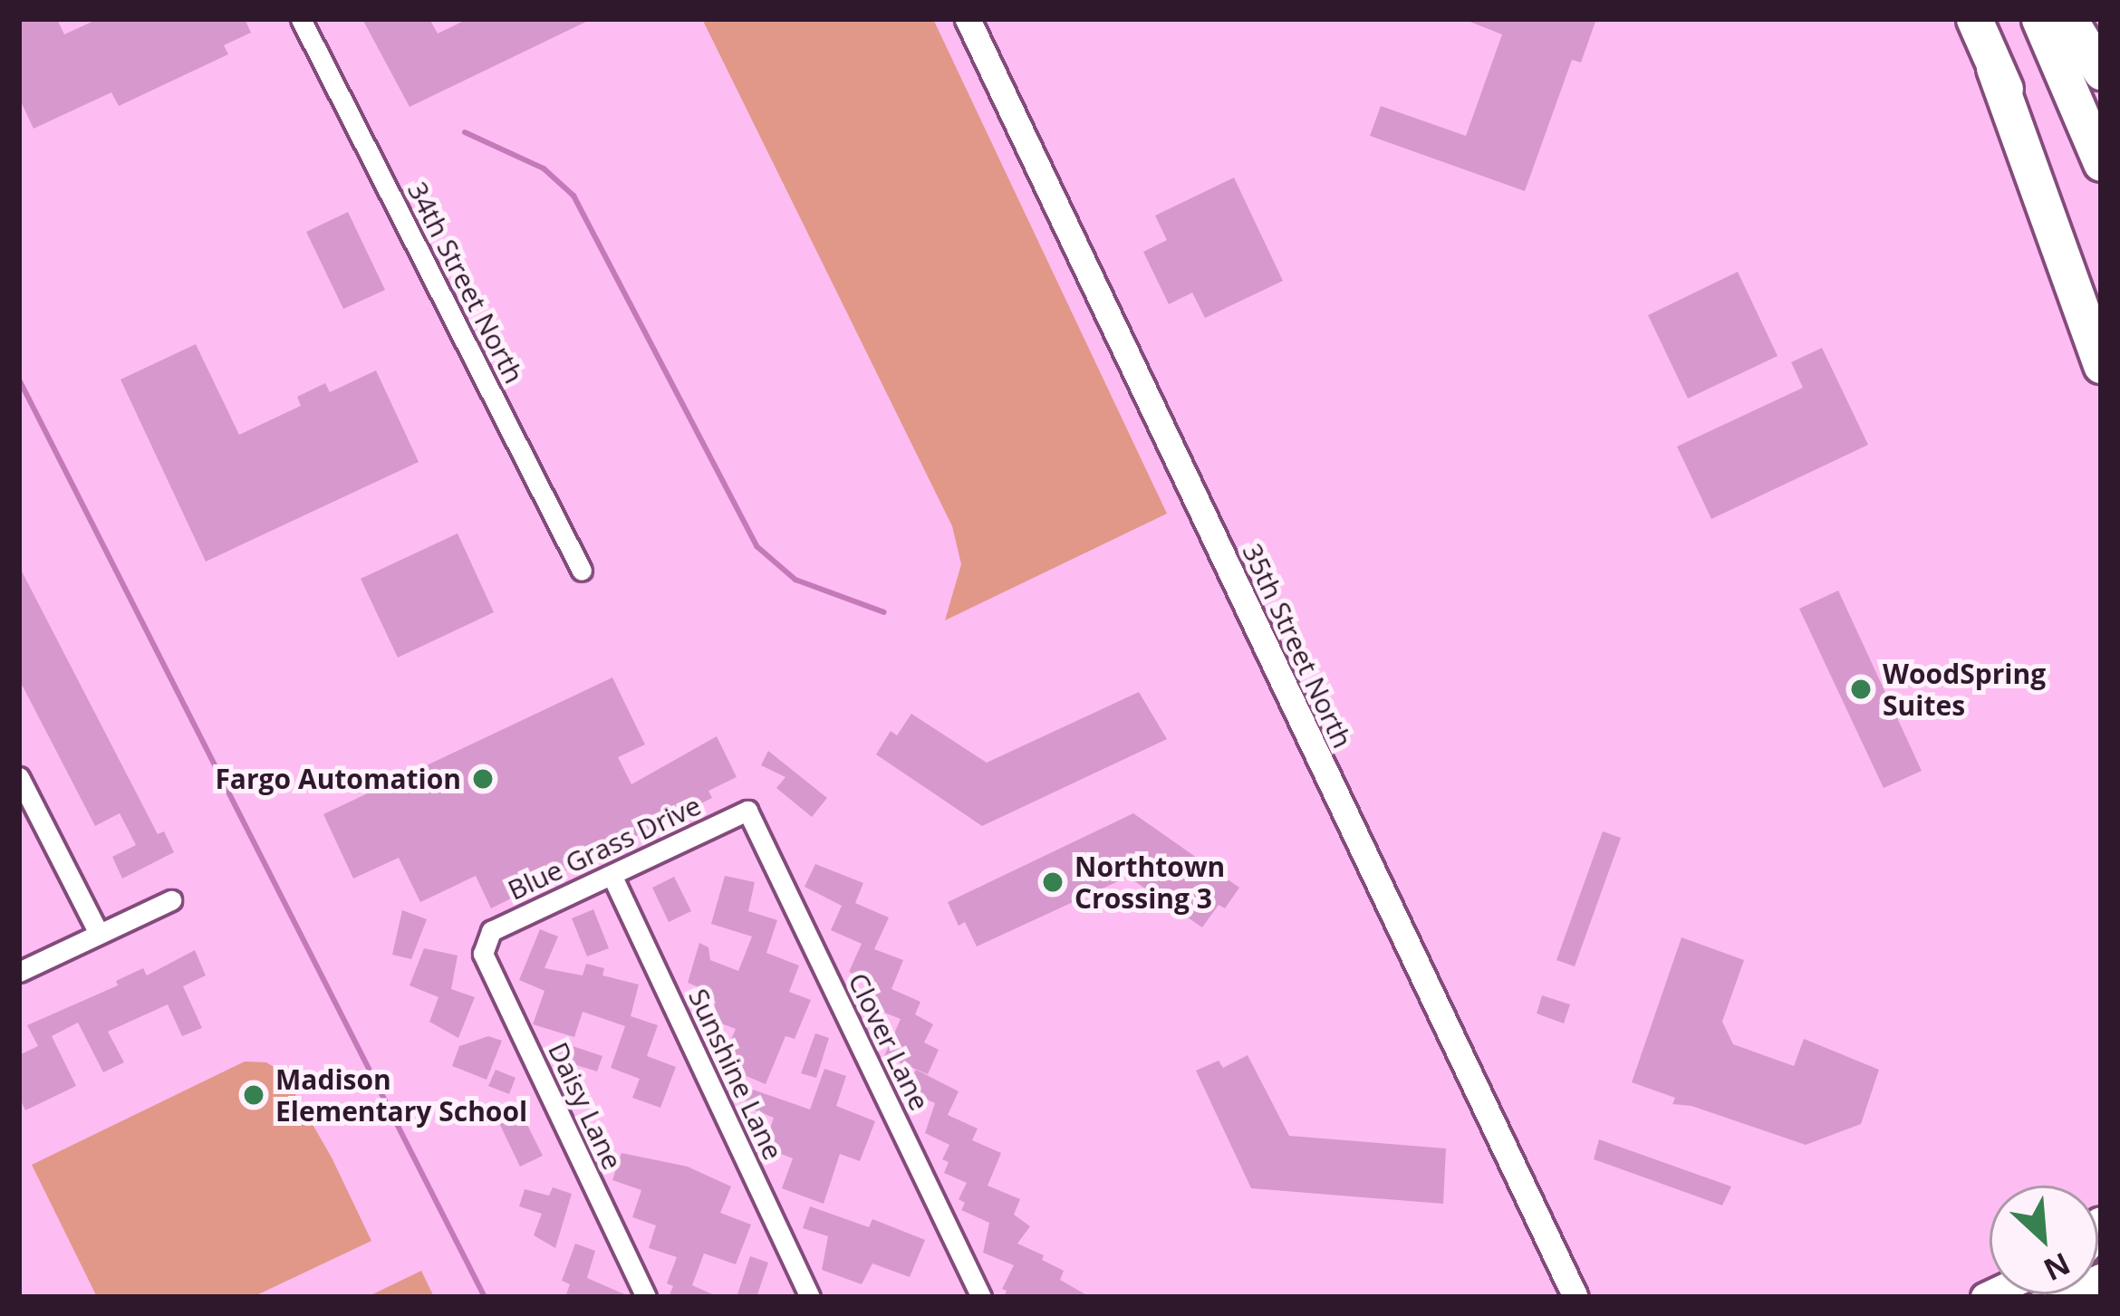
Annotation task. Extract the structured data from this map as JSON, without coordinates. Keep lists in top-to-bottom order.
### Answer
{
  "streets": {
    "street": [
      "34th Street North",
      "35th Street North",
      "Blue Grass Drive",
      "Clover Lane",
      "Sunshine Lane",
      "Daisy Lane"
    ]
  },
  "crossings": [
    ["Blue Grass Drive", "Clover Lane"],
    ["Blue Grass Drive", "Sunshine Lane"],
    ["Blue Grass Drive", "Daisy Lane"]
  ],
  "places": [
    "WoodSpring Suites",
    "Fargo Automation",
    "Northtown Crossing 3",
    "Madison Elementary School"
  ],
  "north": "bottom right"
}
